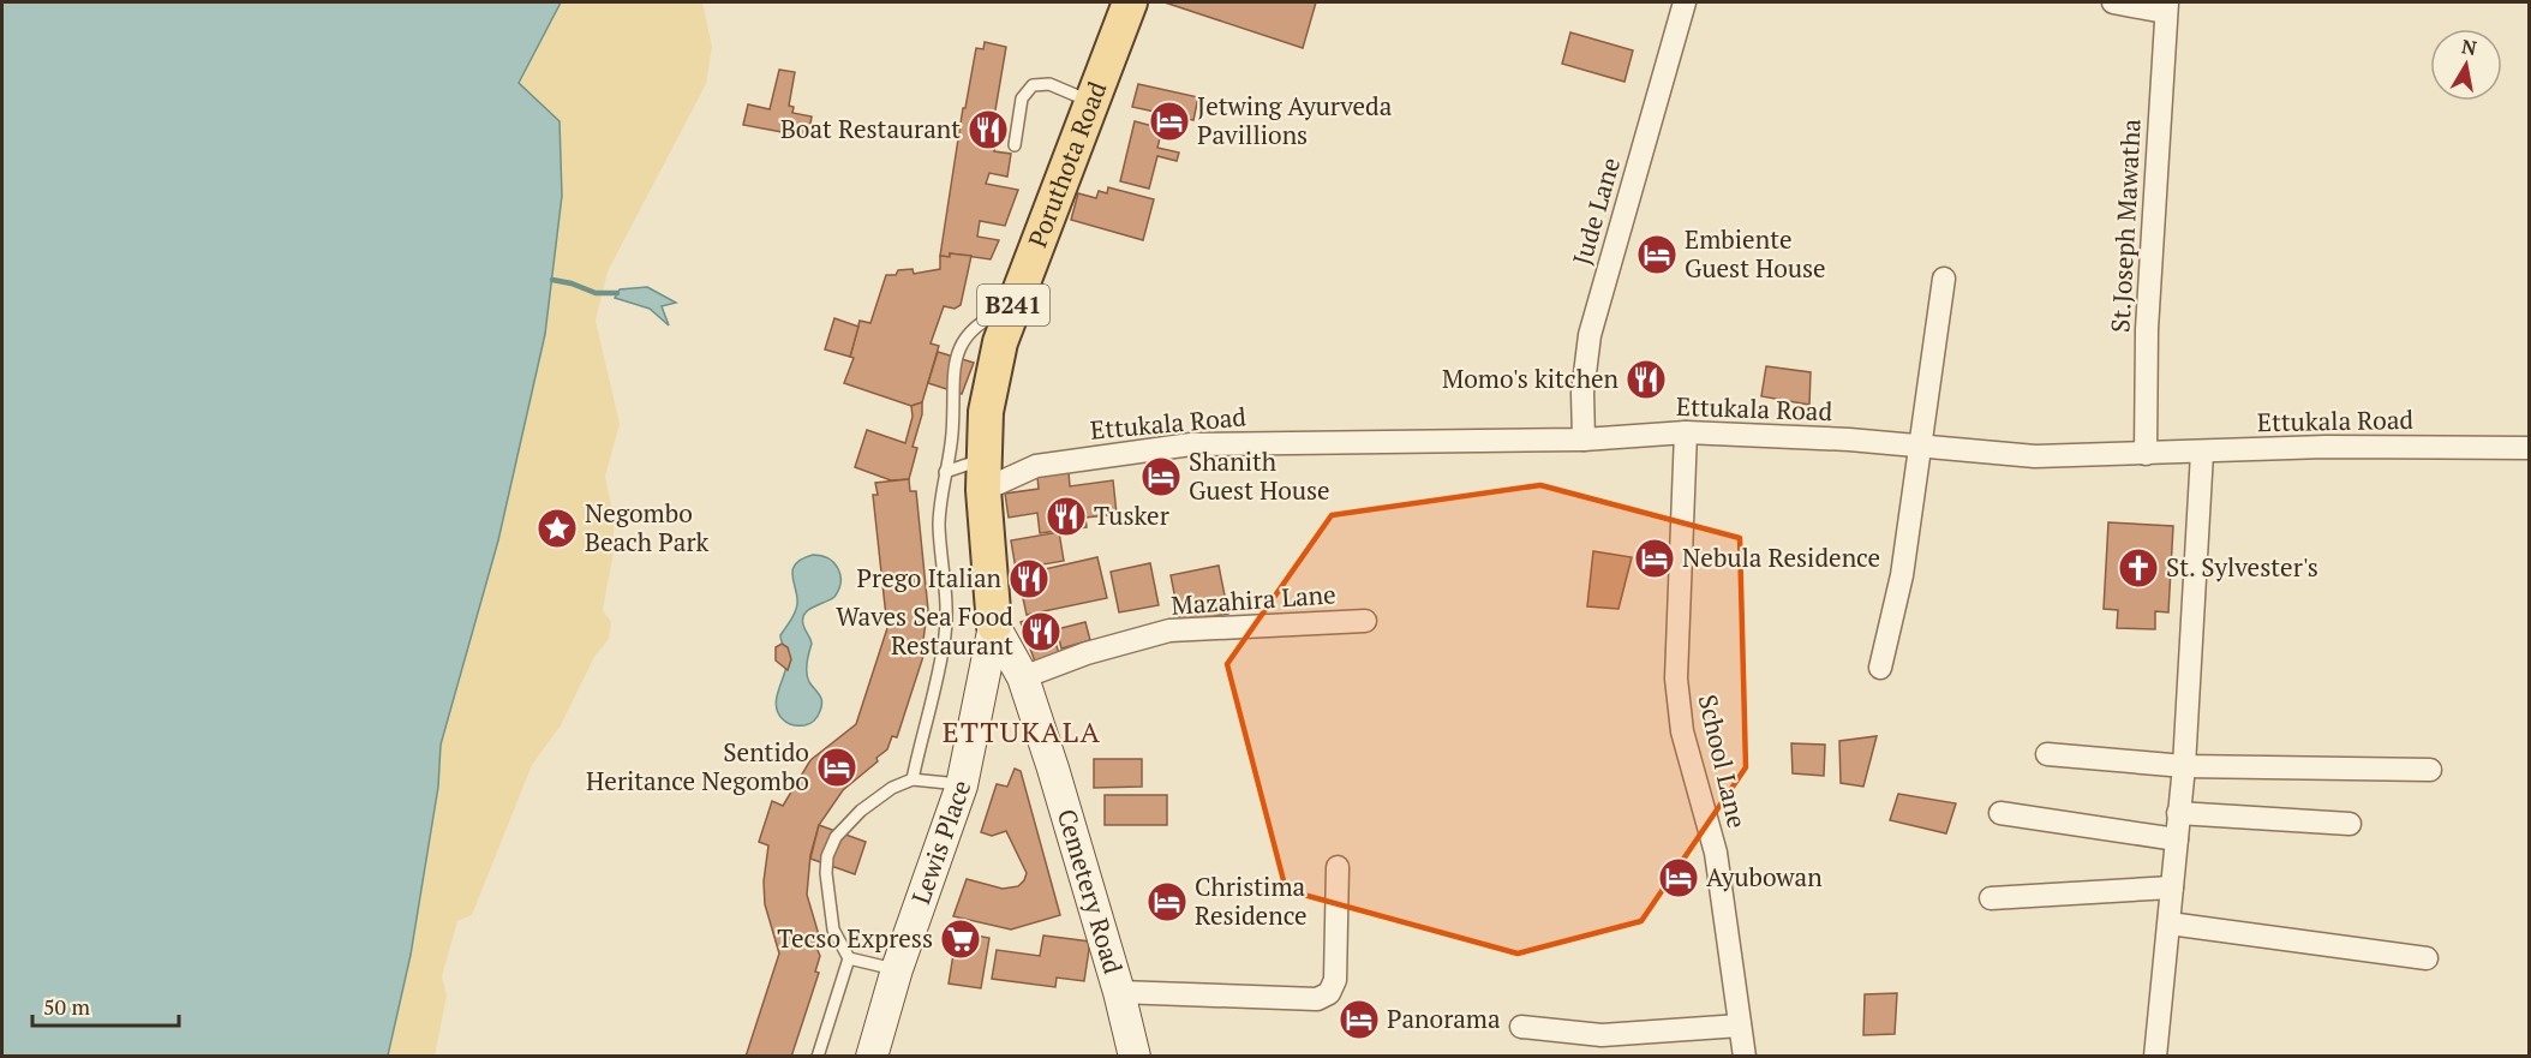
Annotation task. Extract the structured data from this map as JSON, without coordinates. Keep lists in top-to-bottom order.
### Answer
{
  "streets": {
    "main road": ["Poruthota Road", "B241"],
    "street": [
      "Jude Lane",
      "St.Joseph Mawatha",
      "Ettukala Road",
      "Mazahira Lane",
      "School Lane",
      "Lewis Place",
      "Cemetery Road"
    ]
  },
  "crossings": [
    ["Poruthota Road", "Ettukala Road"],
    ["Poruthota Road", "Lewis Place"],
    ["Poruthota Road", "Cemetery Road"],
    ["Jude Lane", "Ettukala Road"],
    ["St.Joseph Mawatha", "Ettukala Road"],
    ["Ettukala Road", "School Lane"],
    ["Mazahira Lane", "Cemetery Road"],
    ["Lewis Place", "Cemetery Road"]
  ],
  "districts": ["ETTUKALA"],
  "places": {
    "hotel": [
      "Jetwing Ayurveda Pavillions",
      "Embiente Guest House",
      "Shanith Guest House",
      "Nebula Residence",
      "Sentido Heritance Negombo",
      "Ayubowan",
      "Christima Residence",
      "Panorama"
    ],
    "restaurant": [
      "Boat Restaurant",
      "Momo's kitchen",
      "Tusker",
      "Prego Italian",
      "Waves Sea Food Restaurant"
    ],
    "place": ["Negombo Beach Park"],
    "church": ["St. Sylvester's"],
    "supermarket": ["Tecso Express"]
  },
  "scale_bar": "50 m",
  "north": "top"
}
